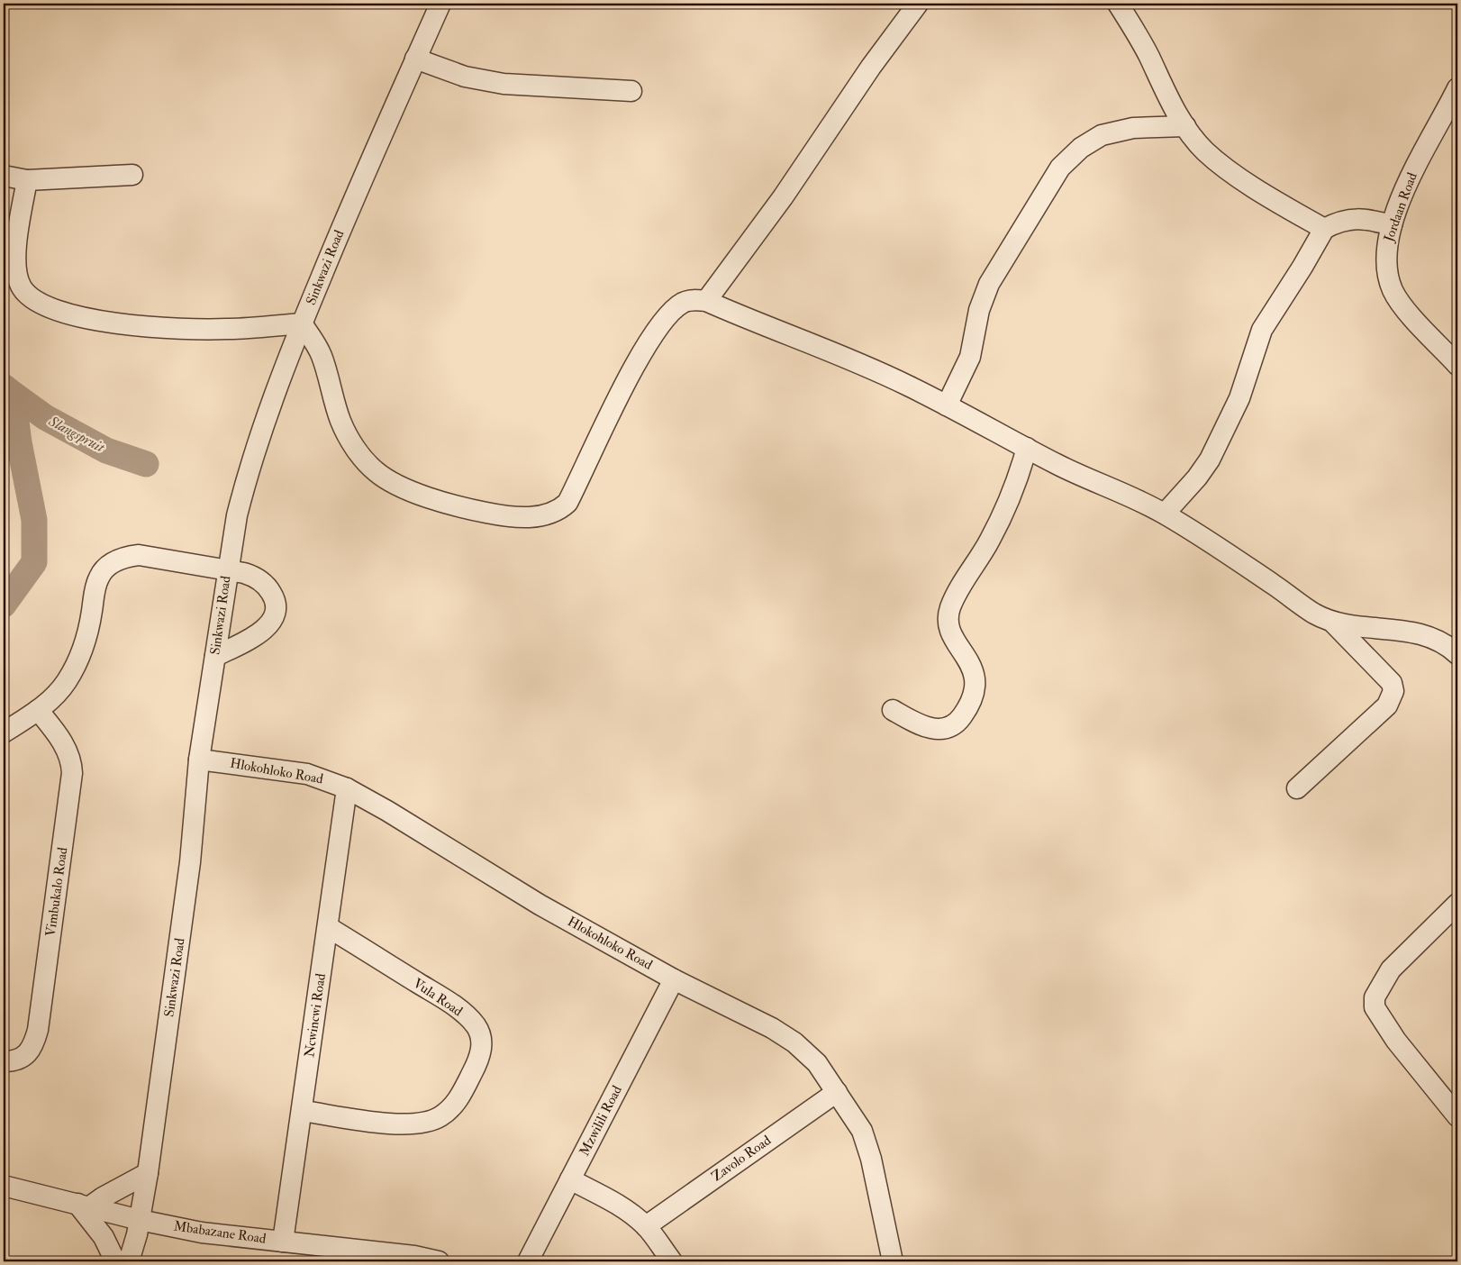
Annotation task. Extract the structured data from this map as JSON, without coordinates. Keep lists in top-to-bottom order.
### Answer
{
  "streets": {
    "street": [
      "Jordaan Road",
      "Sinkwazi Road",
      "Hlokohloko Road",
      "Vimbukalo Road",
      "Vula Road",
      "Ncwincwi Road",
      "Mzwilili Road",
      "Zavolo Road",
      "Mbabazane Road"
    ]
  },
  "crossings": [
    ["Sinkwazi Road", "Hlokohloko Road"],
    ["Sinkwazi Road", "Mbabazane Road"],
    ["Hlokohloko Road", "Ncwincwi Road"],
    ["Hlokohloko Road", "Mzwilili Road"],
    ["Hlokohloko Road", "Zavolo Road"],
    ["Vula Road", "Ncwincwi Road"],
    ["Ncwincwi Road", "Mbabazane Road"]
  ],
  "water": ["Slangspruit"]
}
